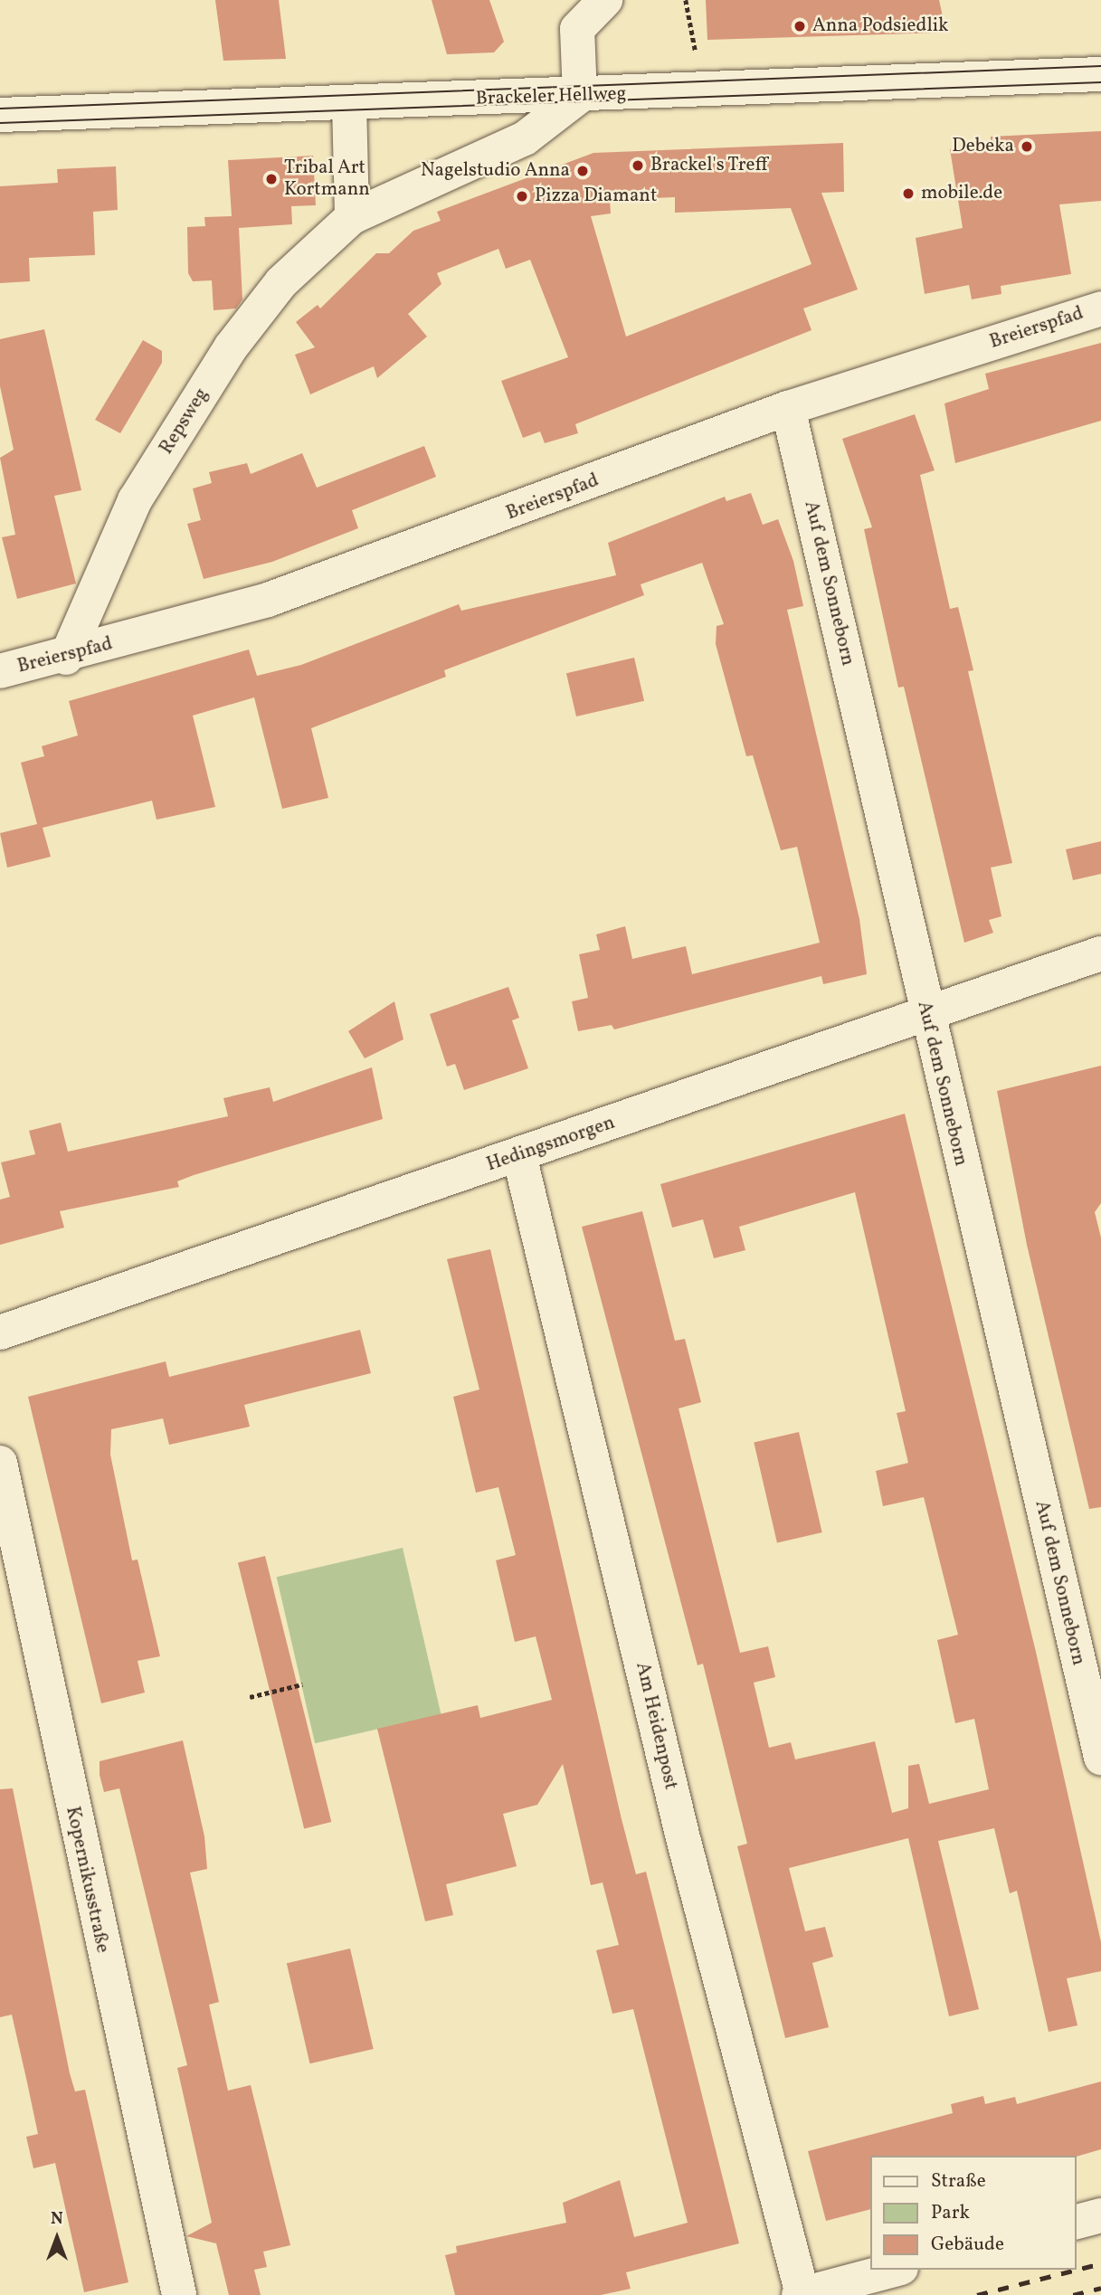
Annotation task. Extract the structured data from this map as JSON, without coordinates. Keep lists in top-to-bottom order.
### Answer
{
  "streets": {
    "street": [
      "Brackeler Hellweg",
      "Breierspfad",
      "Repsweg",
      "Auf dem Sonneborn",
      "Hedingsmorgen",
      "Am Heidenpost",
      "Kopernikusstraße"
    ]
  },
  "crossings": [
    ["Brackeler Hellweg", "Repsweg"],
    ["Breierspfad", "Repsweg"],
    ["Breierspfad", "Auf dem Sonneborn"],
    ["Auf dem Sonneborn", "Hedingsmorgen"],
    ["Hedingsmorgen", "Am Heidenpost"]
  ],
  "places": [
    "Anna Podsiedlik",
    "Debeka",
    "Brackel's Treff",
    "Nagelstudio Anna",
    "Tribal Art Kortmann",
    "mobile.de",
    "Pizza Diamant"
  ],
  "legend": ["Straße", "Park", "Gebäude"],
  "north": "top"
}
